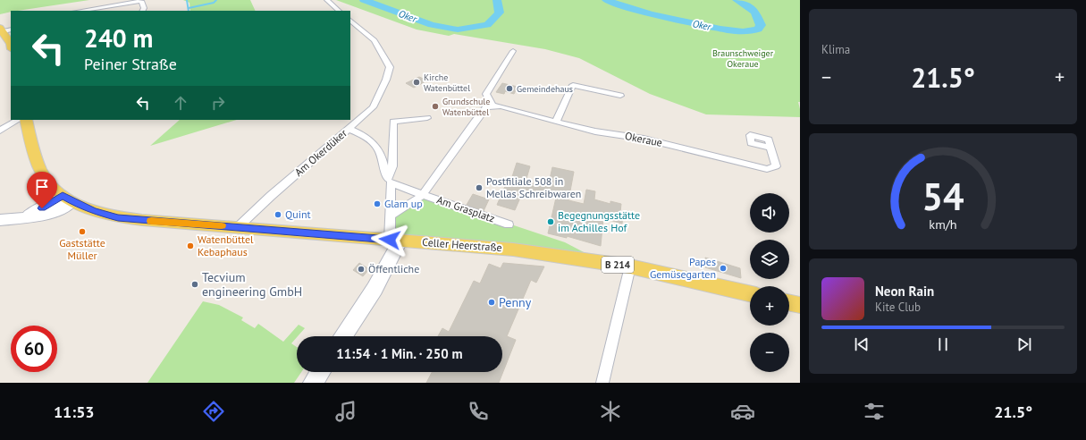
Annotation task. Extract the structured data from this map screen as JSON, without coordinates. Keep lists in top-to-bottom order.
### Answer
{
  "streets": {
    "main road": ["Celler Heerstraße", "B 214"],
    "street": ["Okeraue", "Am Okerdüker", "Am Grasplatz"]
  },
  "crossings": [
    ["Am Okerdüker", "Celler Heerstraße"]
  ],
  "water": ["Oker"],
  "parks": ["Braunschweiger Okeraue"],
  "places": [
    "Kirche Watenbüttel",
    "Gemeindehaus",
    "Grundschule Watenbüttel",
    "Postfiliale 508 in Mellas Schreibwaren",
    "Glam up",
    "Quint",
    "Begegnungsstätte im Achilles Hof",
    "Gaststätte Müller",
    "Watenbüttel Kebaphaus",
    "Papes Gemüsegarten",
    "Öffentliche",
    "Tecvium engineering GmbH",
    "Penny"
  ],
  "page": {
    "tile": "Klima",
    "turn": ["240 m", "Peiner Straße"],
    "heat": ["−", "21.5°", "+"],
    "map_buttons": ["+", "−"],
    "song": ["Neon Rain", "Kite Club"],
    "limit": "60",
    "trip": "11:54 · 1 Min. · 250 m",
    "tabs": ["11:53", "21.5°"],
    "gauge": ["54", "km/h"]
  }
}
